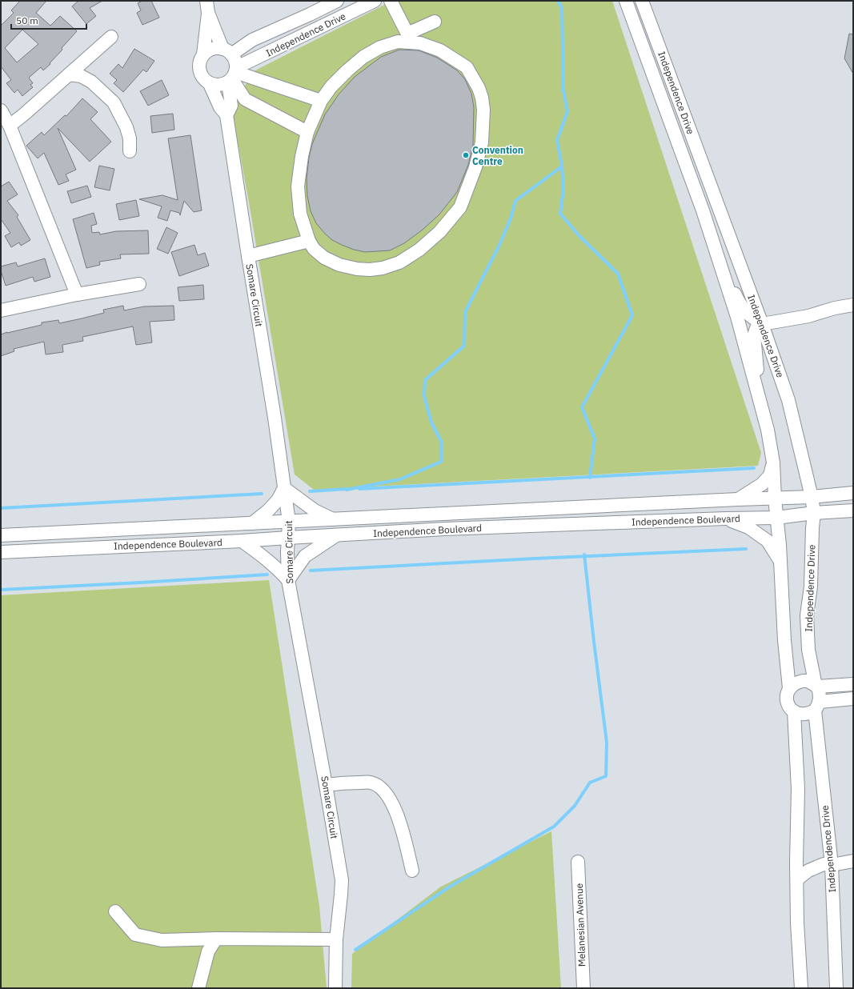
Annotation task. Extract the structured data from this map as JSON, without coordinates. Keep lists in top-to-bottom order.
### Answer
{
  "streets": {
    "street": [
      "Independence Drive",
      "Somare Circuit",
      "Independence Boulevard",
      "Melanesian Avenue"
    ]
  },
  "crossings": [
    ["Independence Drive", "Somare Circuit"],
    ["Independence Drive", "Independence Boulevard"],
    ["Somare Circuit", "Independence Boulevard"]
  ],
  "places": ["Convention Centre"],
  "scale_bar": "50 m"
}
